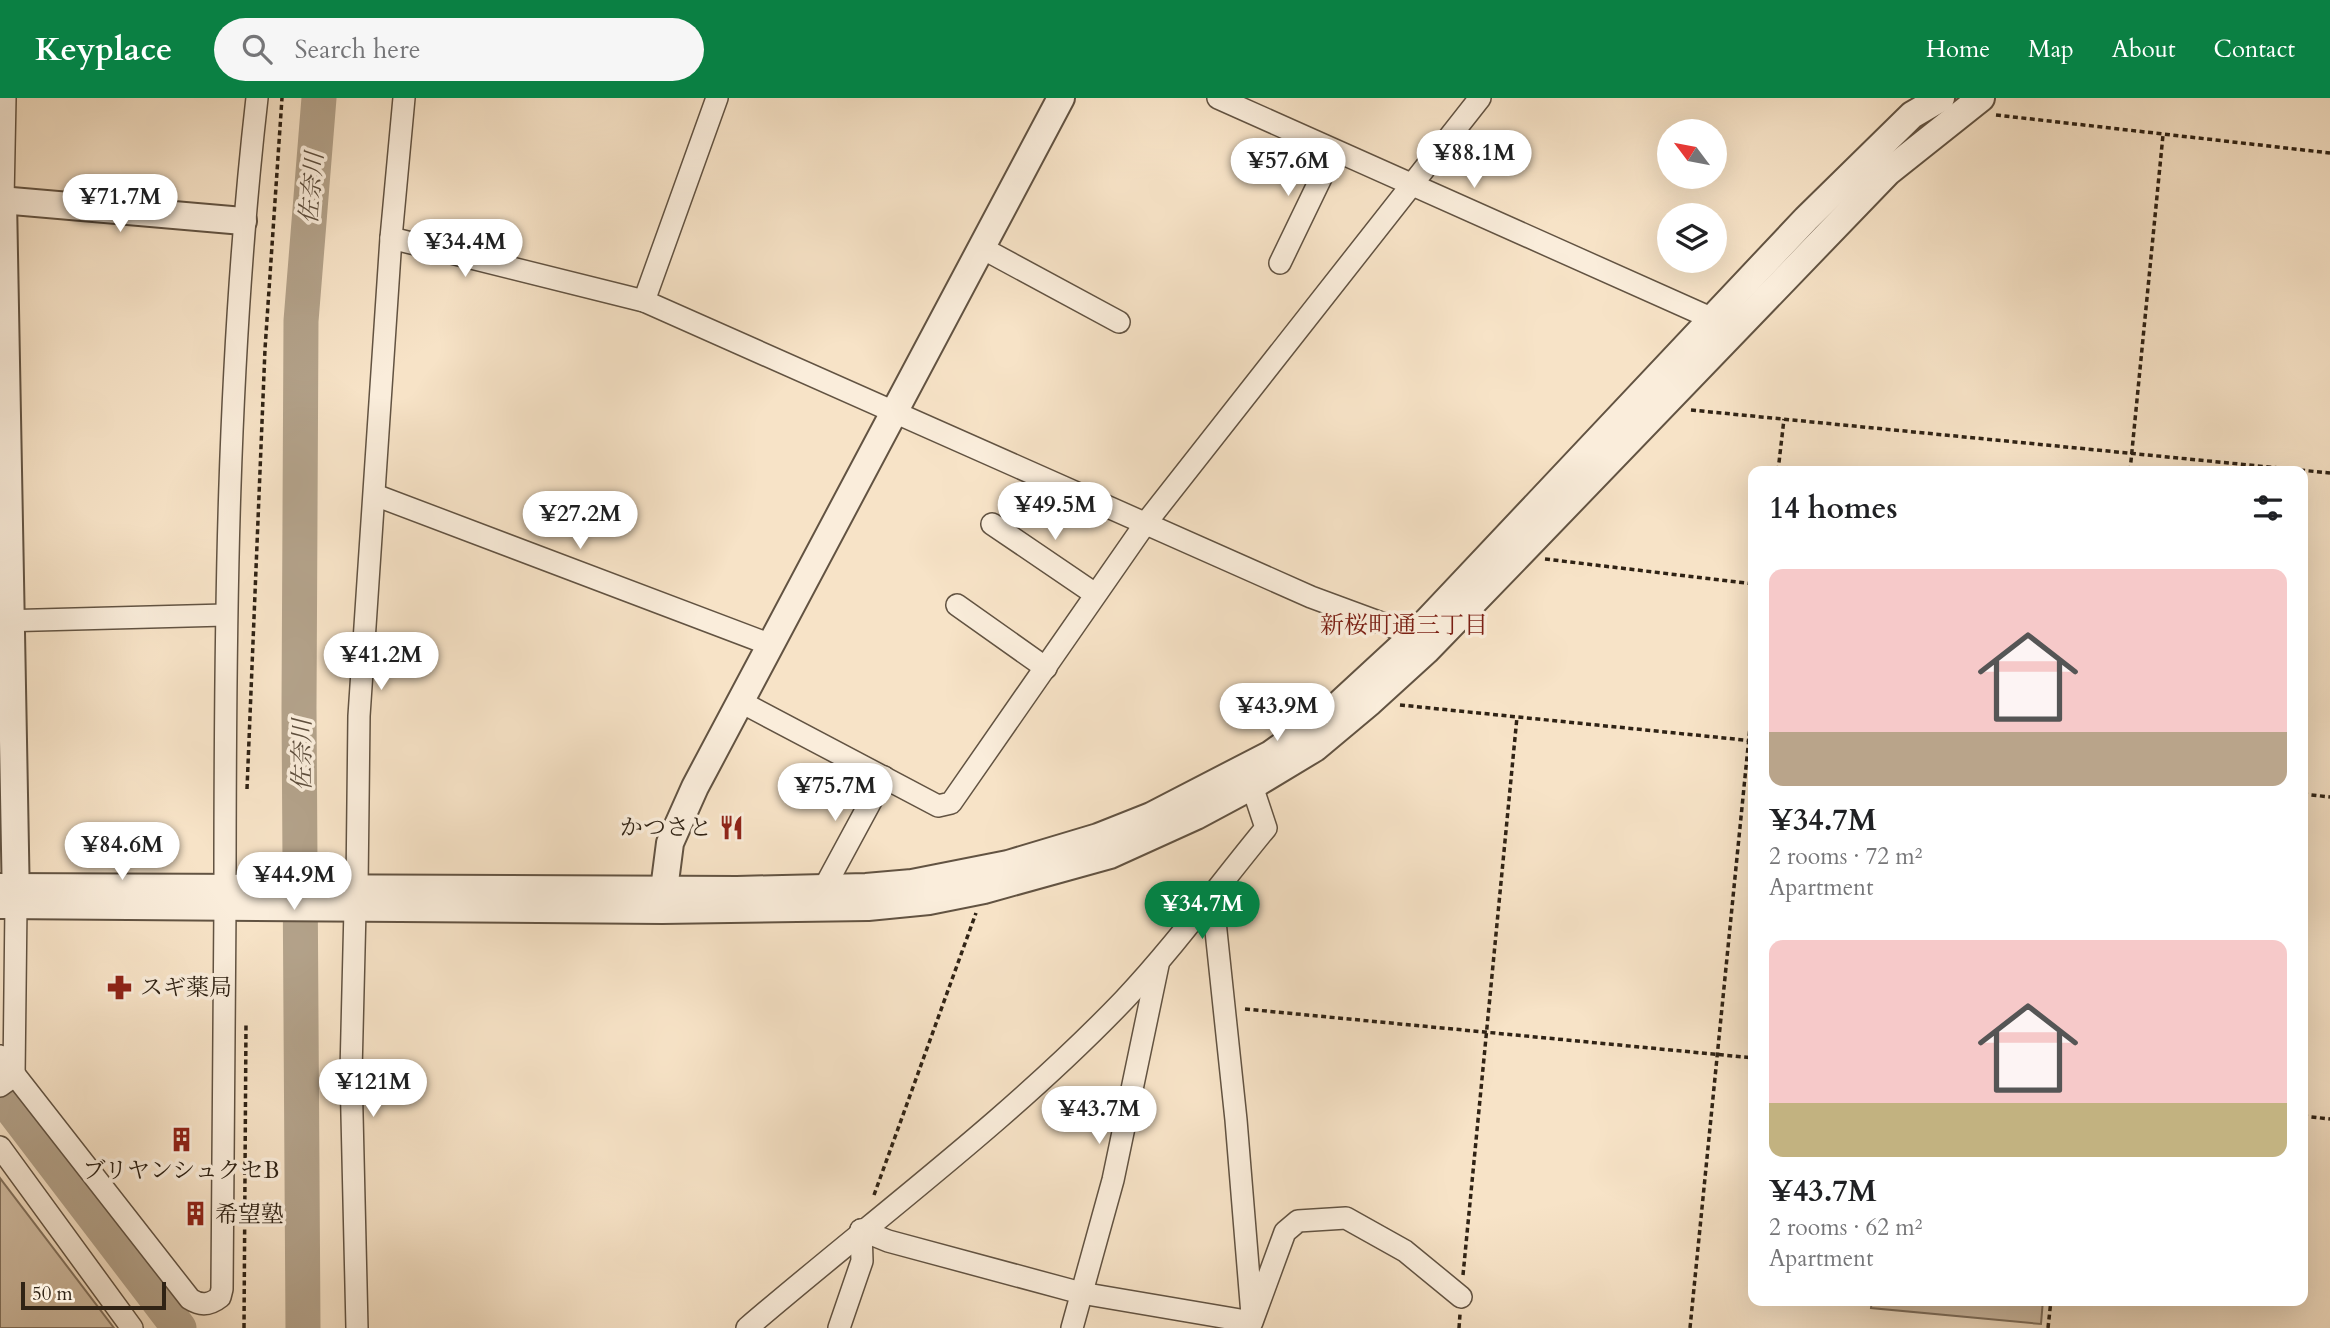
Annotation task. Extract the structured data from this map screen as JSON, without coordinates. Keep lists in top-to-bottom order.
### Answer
{
  "districts": ["新桜町通三丁目"],
  "water": ["佐奈川"],
  "places": {
    "restaurant": ["かつさと"],
    "pharmacy": ["スギ薬局"],
    "building": ["ブリヤンシュクセB", "希望塾"]
  },
  "scale_bar": "50 m",
  "north": "top left",
  "page": {
    "header": "Keyplace",
    "search": "Search here",
    "nav": [
      "Home",
      "Map",
      "About",
      "Contact"
    ],
    "price": [
      "¥88.1M",
      "¥57.6M",
      "¥71.7M",
      "¥34.4M",
      "¥49.5M",
      "¥27.2M",
      "¥41.2M",
      "¥43.9M",
      "¥75.7M",
      "¥84.6M",
      "¥44.9M",
      "¥34.7M",
      "¥121M",
      "¥43.7M"
    ],
    "heading": "14 homes",
    "list": [
      {
        "name": "¥34.7M",
        "note": "2 rooms · 72 m² · Apartment"
      },
      {
        "name": "¥43.7M",
        "note": "2 rooms · 62 m² · Apartment"
      }
    ],
    "scale": "50 m"
  }
}
